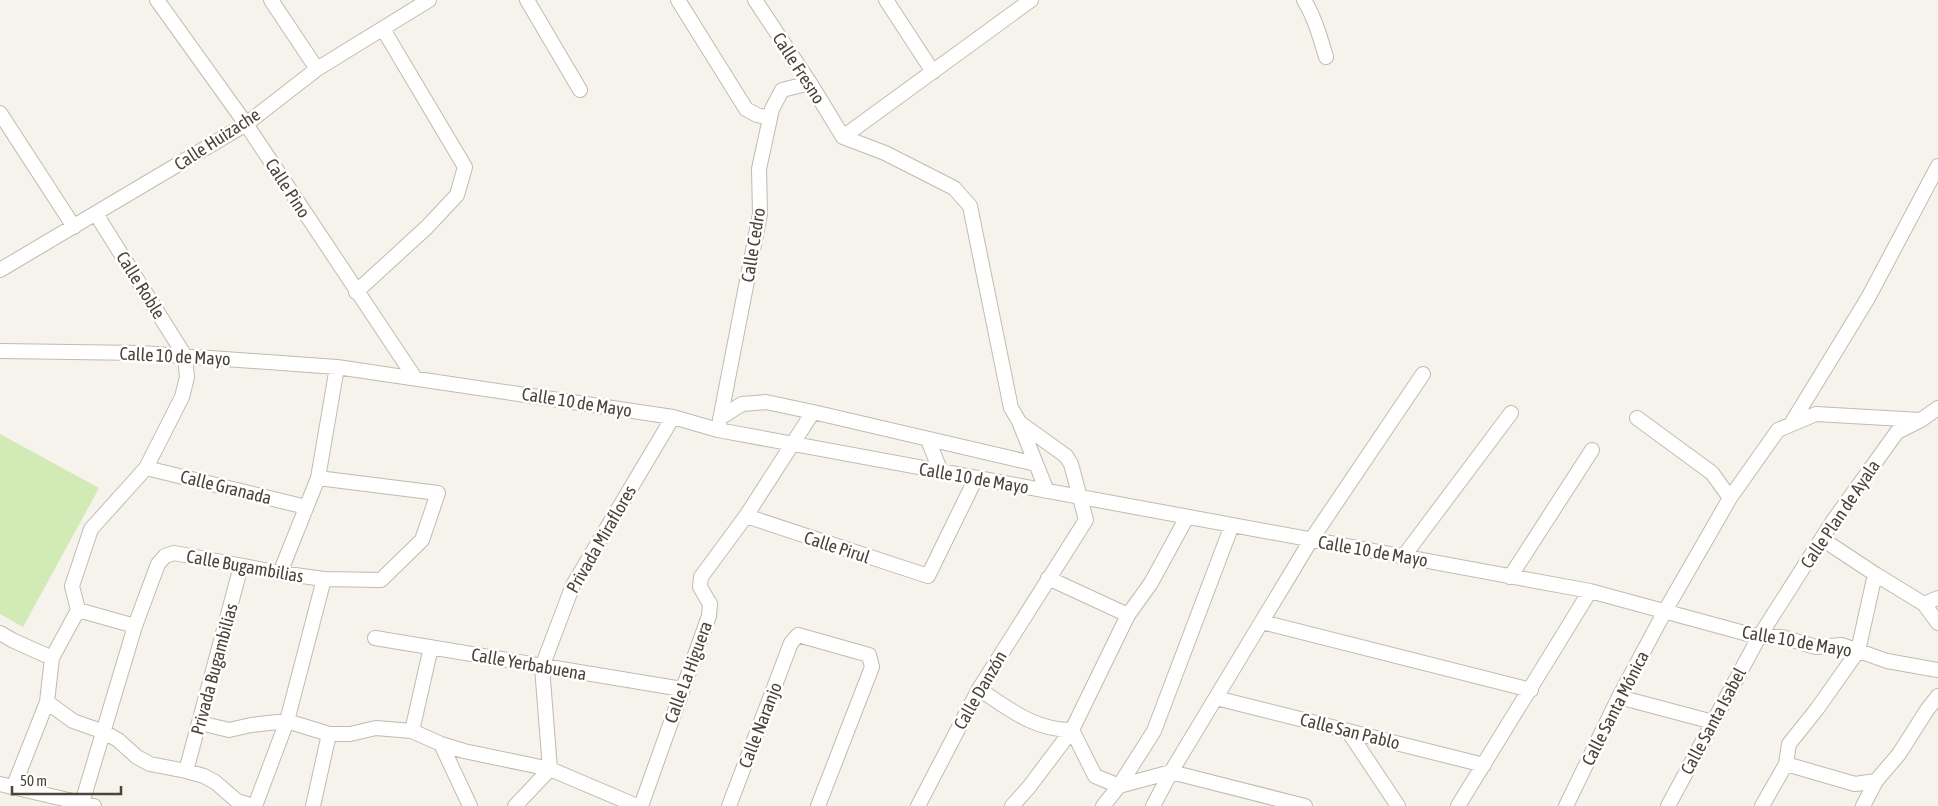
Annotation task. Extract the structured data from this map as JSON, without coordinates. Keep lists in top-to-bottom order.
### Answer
{
  "streets": {
    "street": [
      "Calle Fresno",
      "Calle Huizache",
      "Calle Pino",
      "Calle Cedro",
      "Calle Roble",
      "Calle 10 de Mayo",
      "Calle Granada",
      "Calle Plan de Ayala",
      "Privada Miraflores",
      "Calle Pirul",
      "Calle Bugambilias",
      "Calle Yerbabuena",
      "Privada Bugambilias",
      "Calle La Higuera",
      "Calle Danzón",
      "Calle Santa Mónica",
      "Calle Santa Isabel",
      "Calle Naranjo",
      "Calle San Pablo"
    ]
  },
  "crossings": [
    ["Calle Fresno", "Calle Cedro"],
    ["Calle Huizache", "Calle Pino"],
    ["Calle Huizache", "Calle Roble"],
    ["Calle Pino", "Calle 10 de Mayo"],
    ["Calle Cedro", "Calle 10 de Mayo"],
    ["Calle Roble", "Calle 10 de Mayo"],
    ["Calle 10 de Mayo", "Calle Plan de Ayala"],
    ["Calle 10 de Mayo", "Privada Miraflores"],
    ["Calle 10 de Mayo", "Calle Pirul"],
    ["Calle 10 de Mayo", "Calle La Higuera"],
    ["Calle 10 de Mayo", "Calle Danzón"],
    ["Calle 10 de Mayo", "Calle Santa Mónica"],
    ["Calle 10 de Mayo", "Calle Santa Isabel"],
    ["Calle Plan de Ayala", "Calle Santa Isabel"],
    ["Privada Miraflores", "Calle Yerbabuena"],
    ["Calle Pirul", "Calle La Higuera"],
    ["Calle Bugambilias", "Privada Bugambilias"],
    ["Calle Yerbabuena", "Calle La Higuera"]
  ],
  "scale_bar": "50 m"
}
